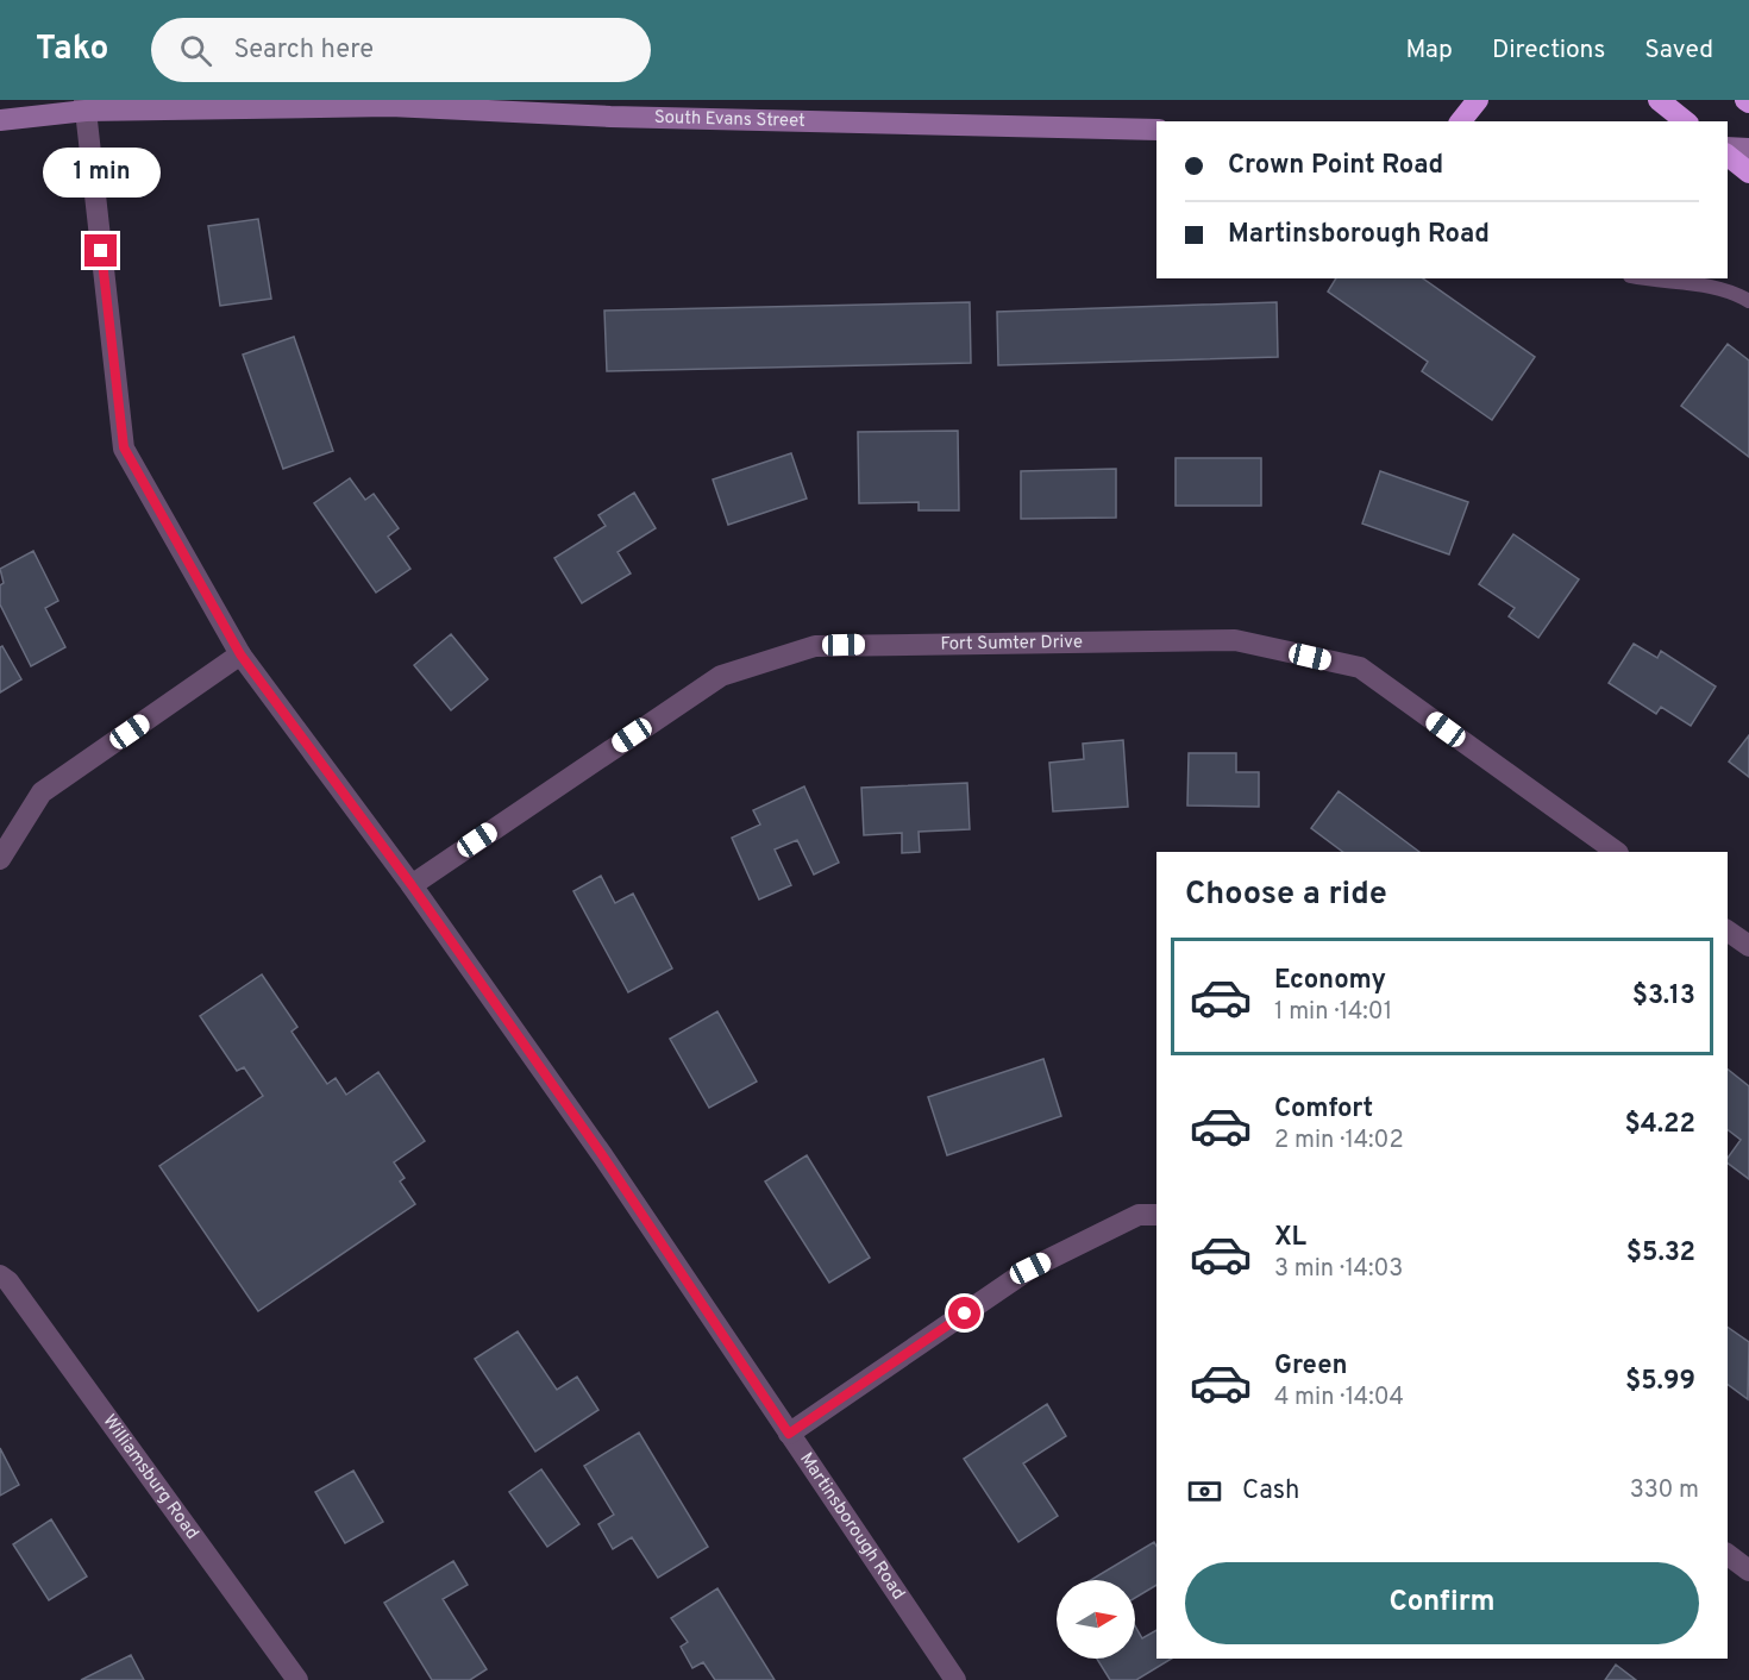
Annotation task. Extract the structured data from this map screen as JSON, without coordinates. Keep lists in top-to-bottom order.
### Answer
{
  "streets": {
    "main road": ["South Evans Street"],
    "street": ["Fort Sumter Drive", "Williamsburg Road", "Martinsborough Road"]
  },
  "crossings": [
    ["South Evans Street", "Martinsborough Road"],
    ["Fort Sumter Drive", "Martinsborough Road"]
  ],
  "north": "right",
  "page": {
    "header": "Tako",
    "search": "Search here",
    "nav": ["Map", "Directions", "Saved"],
    "banner": ["Crown Point Road", "Martinsborough Road"],
    "bubble": "1 min",
    "heading": "Choose a ride",
    "list": [
      {
        "name": "Economy",
        "note": "1 min · 14:01",
        "value": "$3.13"
      },
      {
        "name": "Comfort",
        "note": "2 min · 14:02",
        "value": "$4.22"
      },
      {
        "name": "XL",
        "note": "3 min · 14:03",
        "value": "$5.32"
      },
      {
        "name": "Green",
        "note": "4 min · 14:04",
        "value": "$5.99"
      }
    ],
    "pay": ["Cash", "330 m"],
    "buttons": "Confirm"
  }
}
